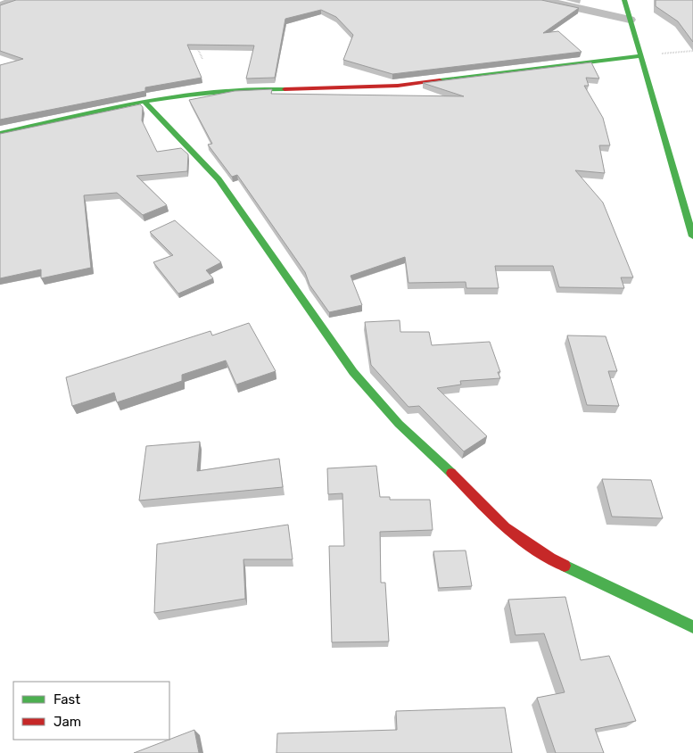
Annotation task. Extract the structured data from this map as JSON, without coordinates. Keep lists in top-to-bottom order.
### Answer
{
  "legend": ["Fast", "Jam"]
}
